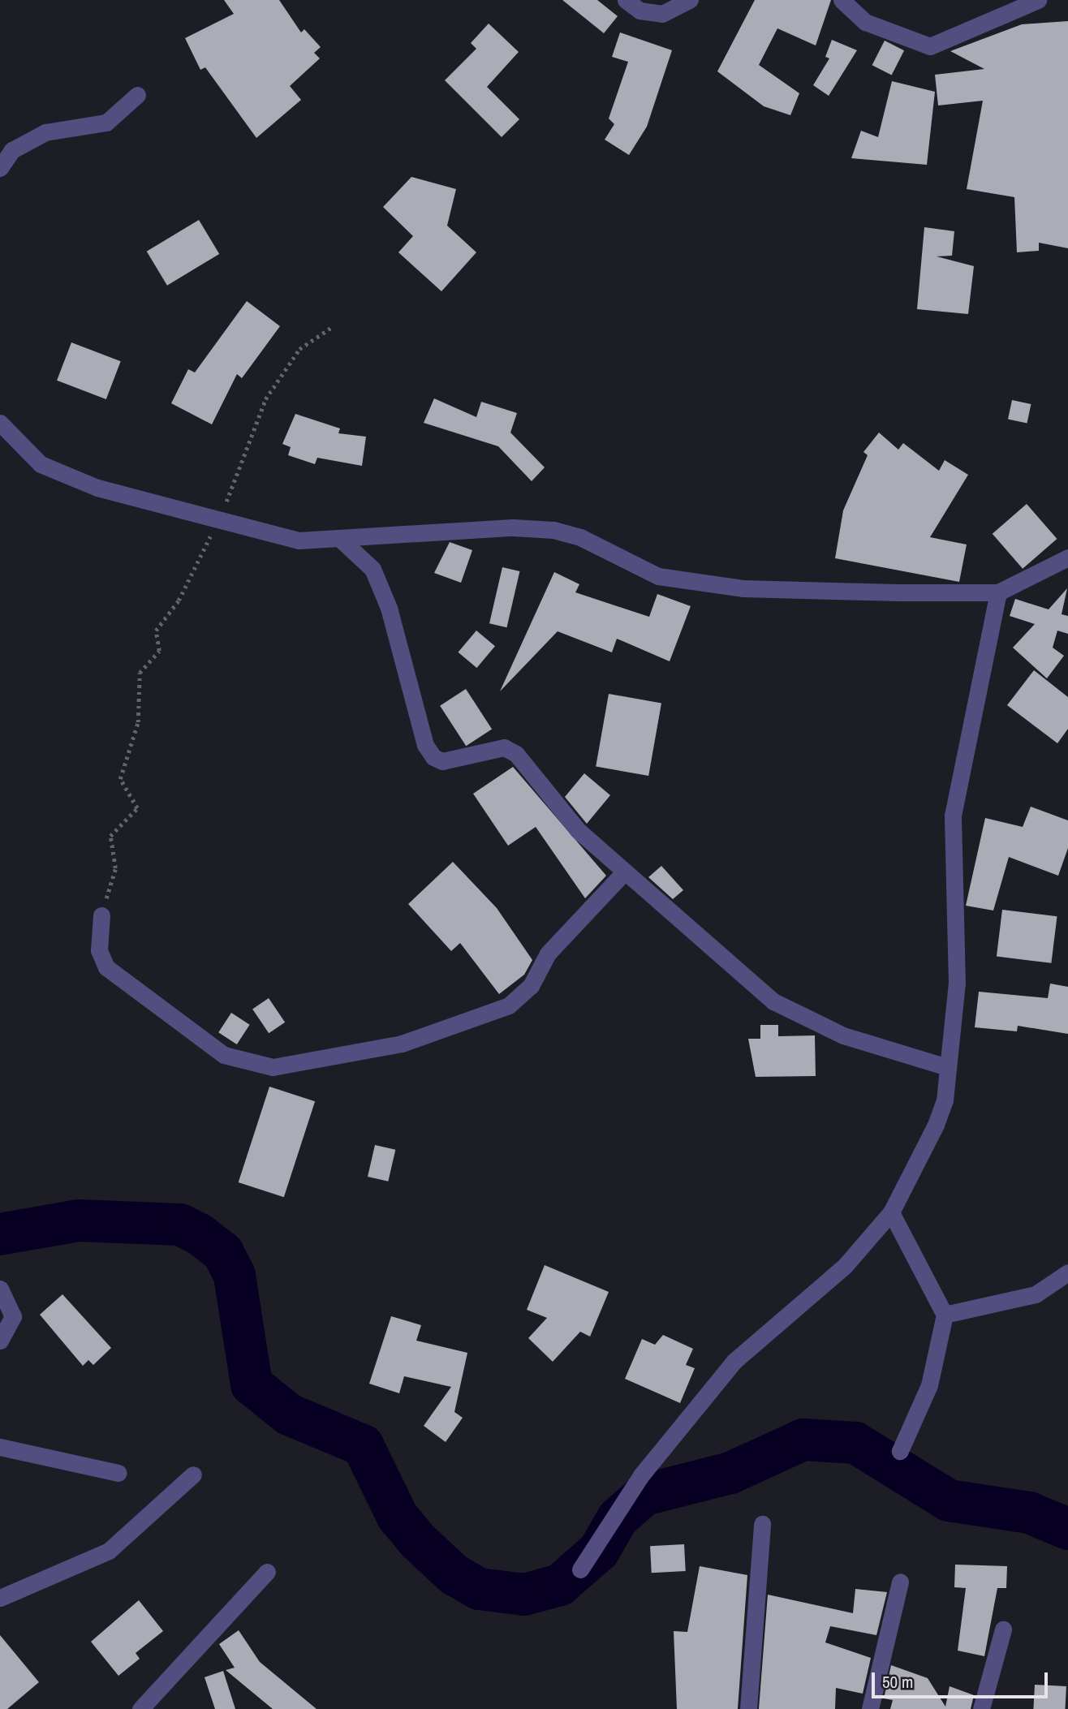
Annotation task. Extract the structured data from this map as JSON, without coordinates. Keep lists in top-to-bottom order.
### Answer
{
  "scale_bar": "50 m"
}
